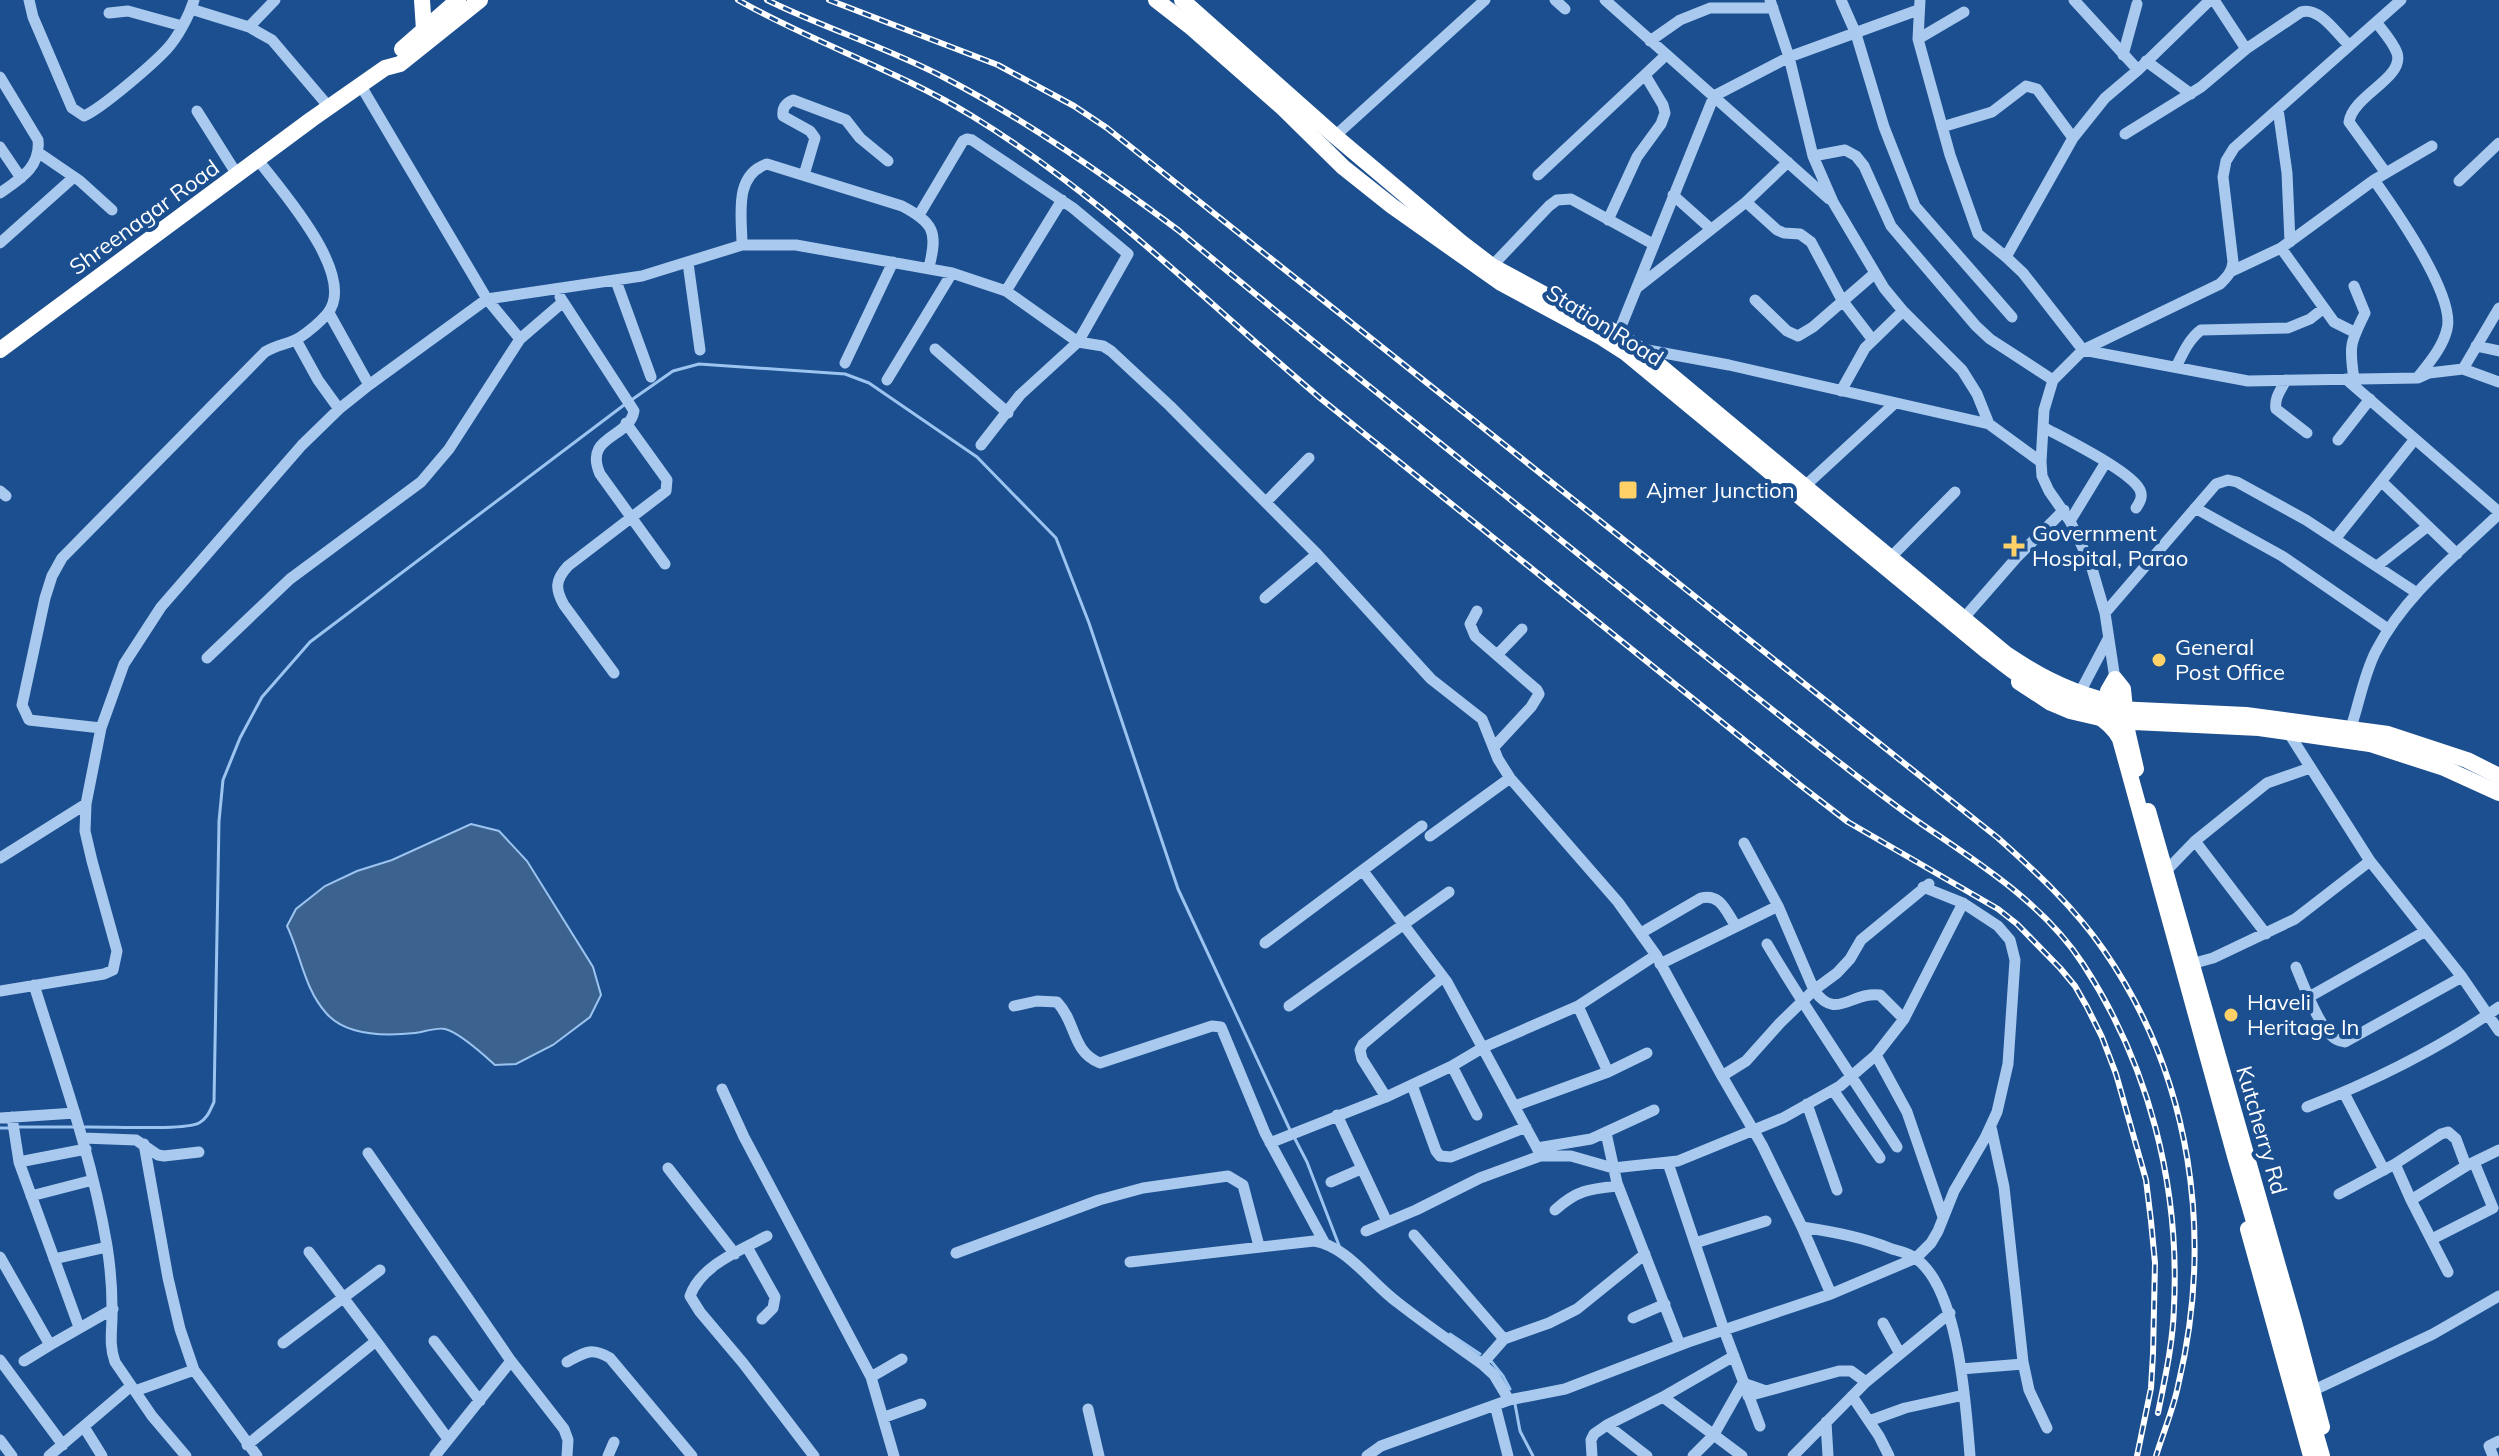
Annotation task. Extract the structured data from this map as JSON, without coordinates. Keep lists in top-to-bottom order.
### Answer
{
  "streets": {
    "highway": ["Shreenagar Road", "Station Road", "Kutcherry Rd"]
  },
  "crossings": [
    ["Station Road", "Kutcherry Rd"]
  ],
  "places": {
    "transit": ["Ajmer Junction"],
    "health": ["Government Hospital, Parao"],
    "other": ["General Post Office", "Haveli Heritage In"]
  }
}
